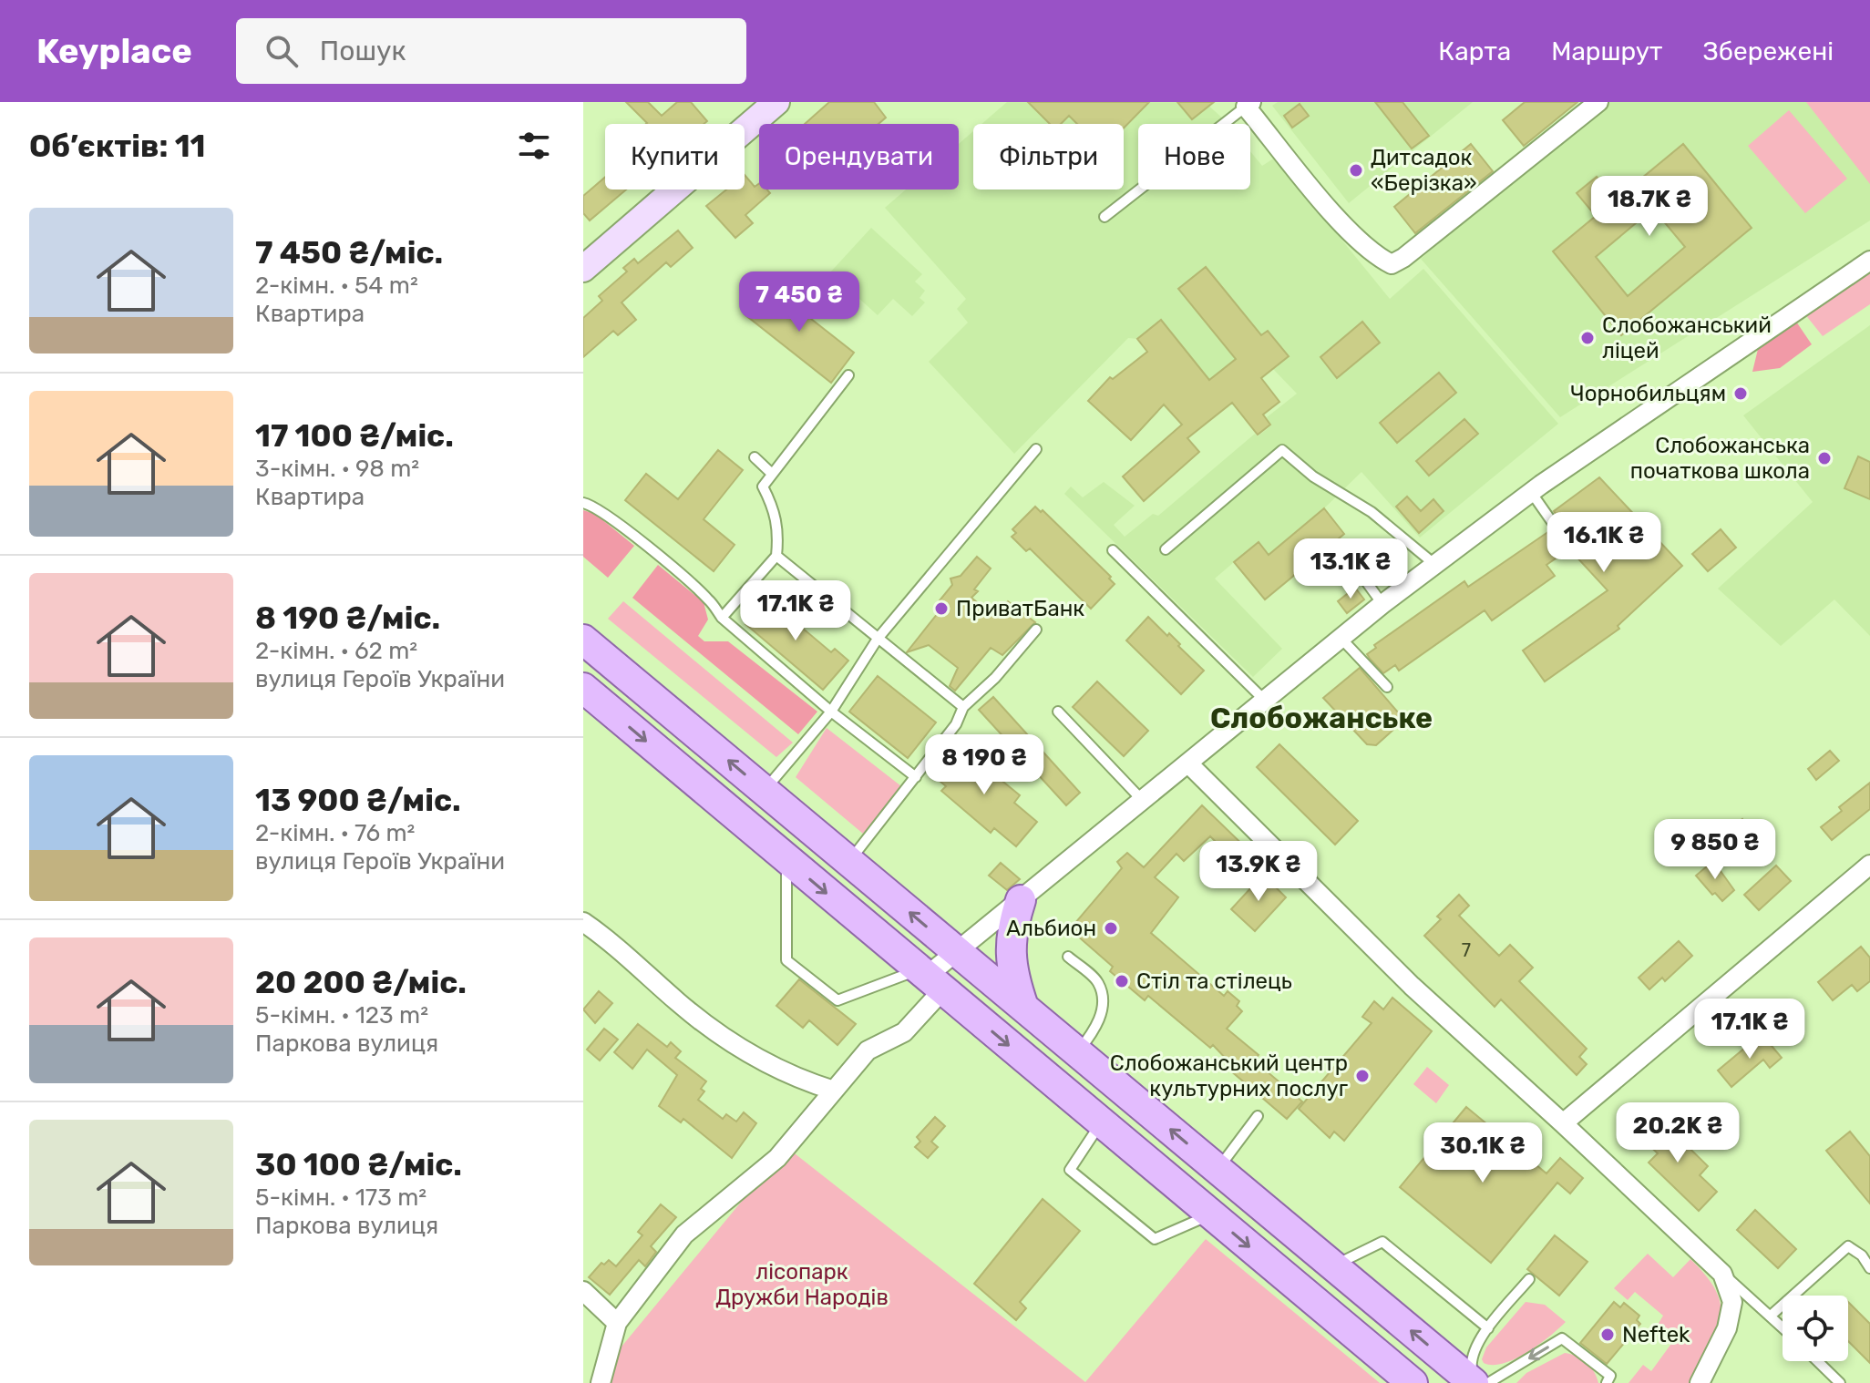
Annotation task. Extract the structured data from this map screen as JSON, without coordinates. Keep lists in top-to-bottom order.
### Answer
{
  "districts": ["Слобожанське"],
  "parks": ["лісопарк Дружби Народів"],
  "places": [
    "Дитсадок «Берізка»",
    "Слобожанський ліцей",
    "Чорнобильцям",
    "Cлобожанська початкова школа",
    "ПриватБанк",
    "Альбион",
    "Стіл та стілець",
    "Слобожанський центр культурних послуг",
    "Neftek"
  ],
  "house_numbers": ["7"],
  "page": {
    "header": "Keyplace",
    "search": "Пошук",
    "nav": ["Карта", "Маршрут", "Збережені"],
    "heading": "Об’єктів: 11",
    "chip": [
      "Купити",
      "Орендувати",
      "Фільтри",
      "Нове"
    ],
    "price": [
      "18.7K ₴",
      "7 450 ₴",
      "16.1K ₴",
      "13.1K ₴",
      "17.1K ₴",
      "8 190 ₴",
      "9 850 ₴",
      "13.9K ₴",
      "17.1K ₴",
      "20.2K ₴",
      "30.1K ₴"
    ],
    "list": [
      {
        "name": "7 450 ₴/міс.",
        "note": "2-кімн. · 54 m² · Квартира"
      },
      {
        "name": "17 100 ₴/міс.",
        "note": "3-кімн. · 98 m² · Квартира"
      },
      {
        "name": "8 190 ₴/міс.",
        "note": "2-кімн. · 62 m² · вулиця Героїв України"
      },
      {
        "name": "13 900 ₴/міс.",
        "note": "2-кімн. · 76 m² · вулиця Героїв України"
      },
      {
        "name": "20 200 ₴/міс.",
        "note": "5-кімн. · 123 m² · Паркова вулиця"
      },
      {
        "name": "30 100 ₴/міс.",
        "note": "5-кімн. · 173 m² · Паркова вулиця"
      }
    ]
  }
}
